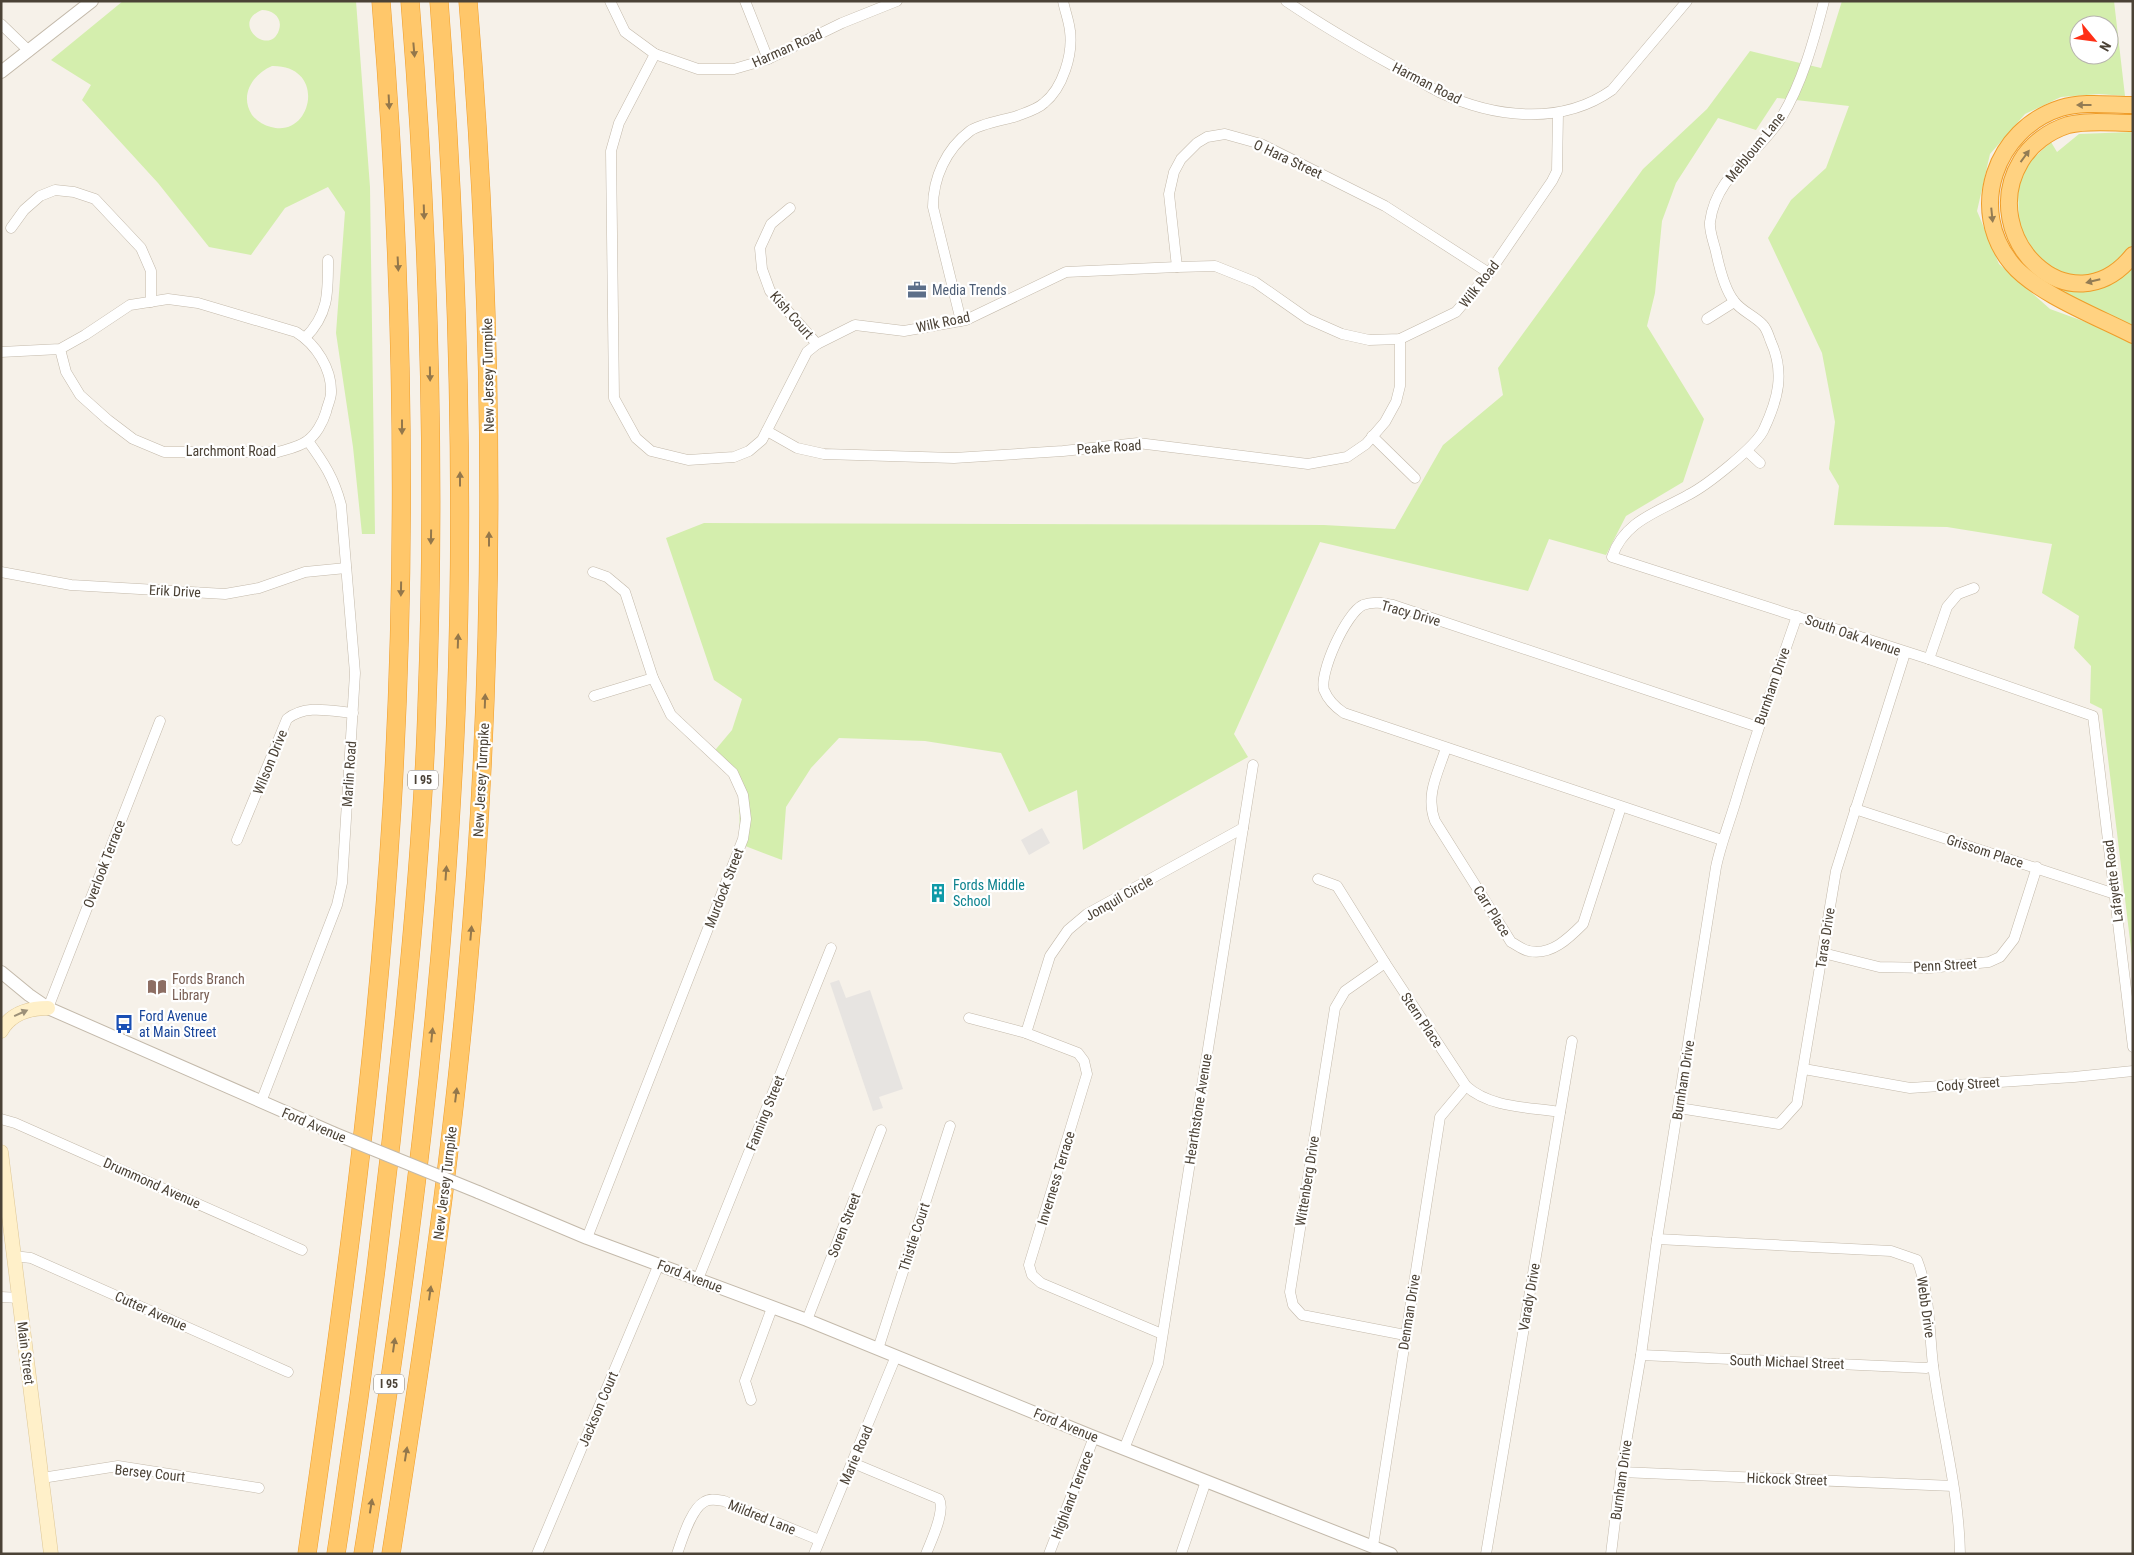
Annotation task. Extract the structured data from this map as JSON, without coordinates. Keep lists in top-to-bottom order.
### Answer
{
  "streets": {
    "highway": ["New Jersey Turnpike", "I 95"],
    "main road": ["Main Street"],
    "street": [
      "Harman Road",
      "Melbloum Lane",
      "O Hara Street",
      "Wilk Road",
      "Kish Court",
      "Peake Road",
      "Larchmont Road",
      "Erik Drive",
      "Tracy Drive",
      "South Oak Avenue",
      "Burnham Drive",
      "Wilson Drive",
      "Marlin Road",
      "Grissom Place",
      "Overlook Terrace",
      "Lafayette Road",
      "Murdock Street",
      "Jonquil Circle",
      "Carr Place",
      "Taras Drive",
      "Penn Street",
      "Stern Place",
      "Cody Street",
      "Hearthstone Avenue",
      "Fanning Street",
      "Ford Avenue",
      "Inverness Terrace",
      "Wittenberg Drive",
      "Drummond Avenue",
      "Soren Street",
      "Thistle Court",
      "Varady Drive",
      "Webb Drive",
      "Cutter Avenue",
      "Denman Drive",
      "South Michael Street",
      "Jackson Court",
      "Marie Road",
      "Bersey Court",
      "Hickock Street",
      "Highland Terrace",
      "Mildred Lane"
    ]
  },
  "crossings": [
    ["Harman Road", "Wilk Road"],
    ["Melbloum Lane", "South Oak Avenue"],
    ["O Hara Street", "Wilk Road"],
    ["Wilk Road", "Kish Court"],
    ["Wilk Road", "Peake Road"],
    ["Larchmont Road", "Marlin Road"],
    ["Erik Drive", "Marlin Road"],
    ["Tracy Drive", "Burnham Drive"],
    ["Tracy Drive", "Carr Place"],
    ["South Oak Avenue", "Burnham Drive"],
    ["South Oak Avenue", "Lafayette Road"],
    ["South Oak Avenue", "Taras Drive"],
    ["Burnham Drive", "Taras Drive"],
    ["Burnham Drive", "Webb Drive"],
    ["Burnham Drive", "South Michael Street"],
    ["Burnham Drive", "Hickock Street"],
    ["Wilson Drive", "Marlin Road"],
    ["Marlin Road", "Ford Avenue"],
    ["Grissom Place", "Lafayette Road"],
    ["Grissom Place", "Taras Drive"],
    ["Grissom Place", "Penn Street"],
    ["Overlook Terrace", "Ford Avenue"],
    ["Murdock Street", "Ford Avenue"],
    ["Jonquil Circle", "Hearthstone Avenue"],
    ["Jonquil Circle", "Inverness Terrace"],
    ["Taras Drive", "Penn Street"],
    ["Taras Drive", "Cody Street"],
    ["Stern Place", "Wittenberg Drive"],
    ["Stern Place", "Varady Drive"],
    ["Stern Place", "Denman Drive"],
    ["Hearthstone Avenue", "Ford Avenue"],
    ["Hearthstone Avenue", "Inverness Terrace"],
    ["Fanning Street", "Ford Avenue"],
    ["Ford Avenue", "Soren Street"],
    ["Ford Avenue", "Thistle Court"],
    ["Ford Avenue", "Denman Drive"],
    ["Ford Avenue", "Jackson Court"],
    ["Ford Avenue", "Marie Road"],
    ["Ford Avenue", "Highland Terrace"],
    ["Wittenberg Drive", "Denman Drive"],
    ["Webb Drive", "South Michael Street"],
    ["Webb Drive", "Hickock Street"],
    ["Cutter Avenue", "Main Street"],
    ["Main Street", "Bersey Court"],
    ["Marie Road", "Mildred Lane"]
  ],
  "places": {
    "office": ["Media Trends"],
    "building": ["Fords Middle School"],
    "library": ["Fords Branch Library"],
    "bus stop": ["Ford Avenue at Main Street"]
  },
  "north": "bottom right"
}
